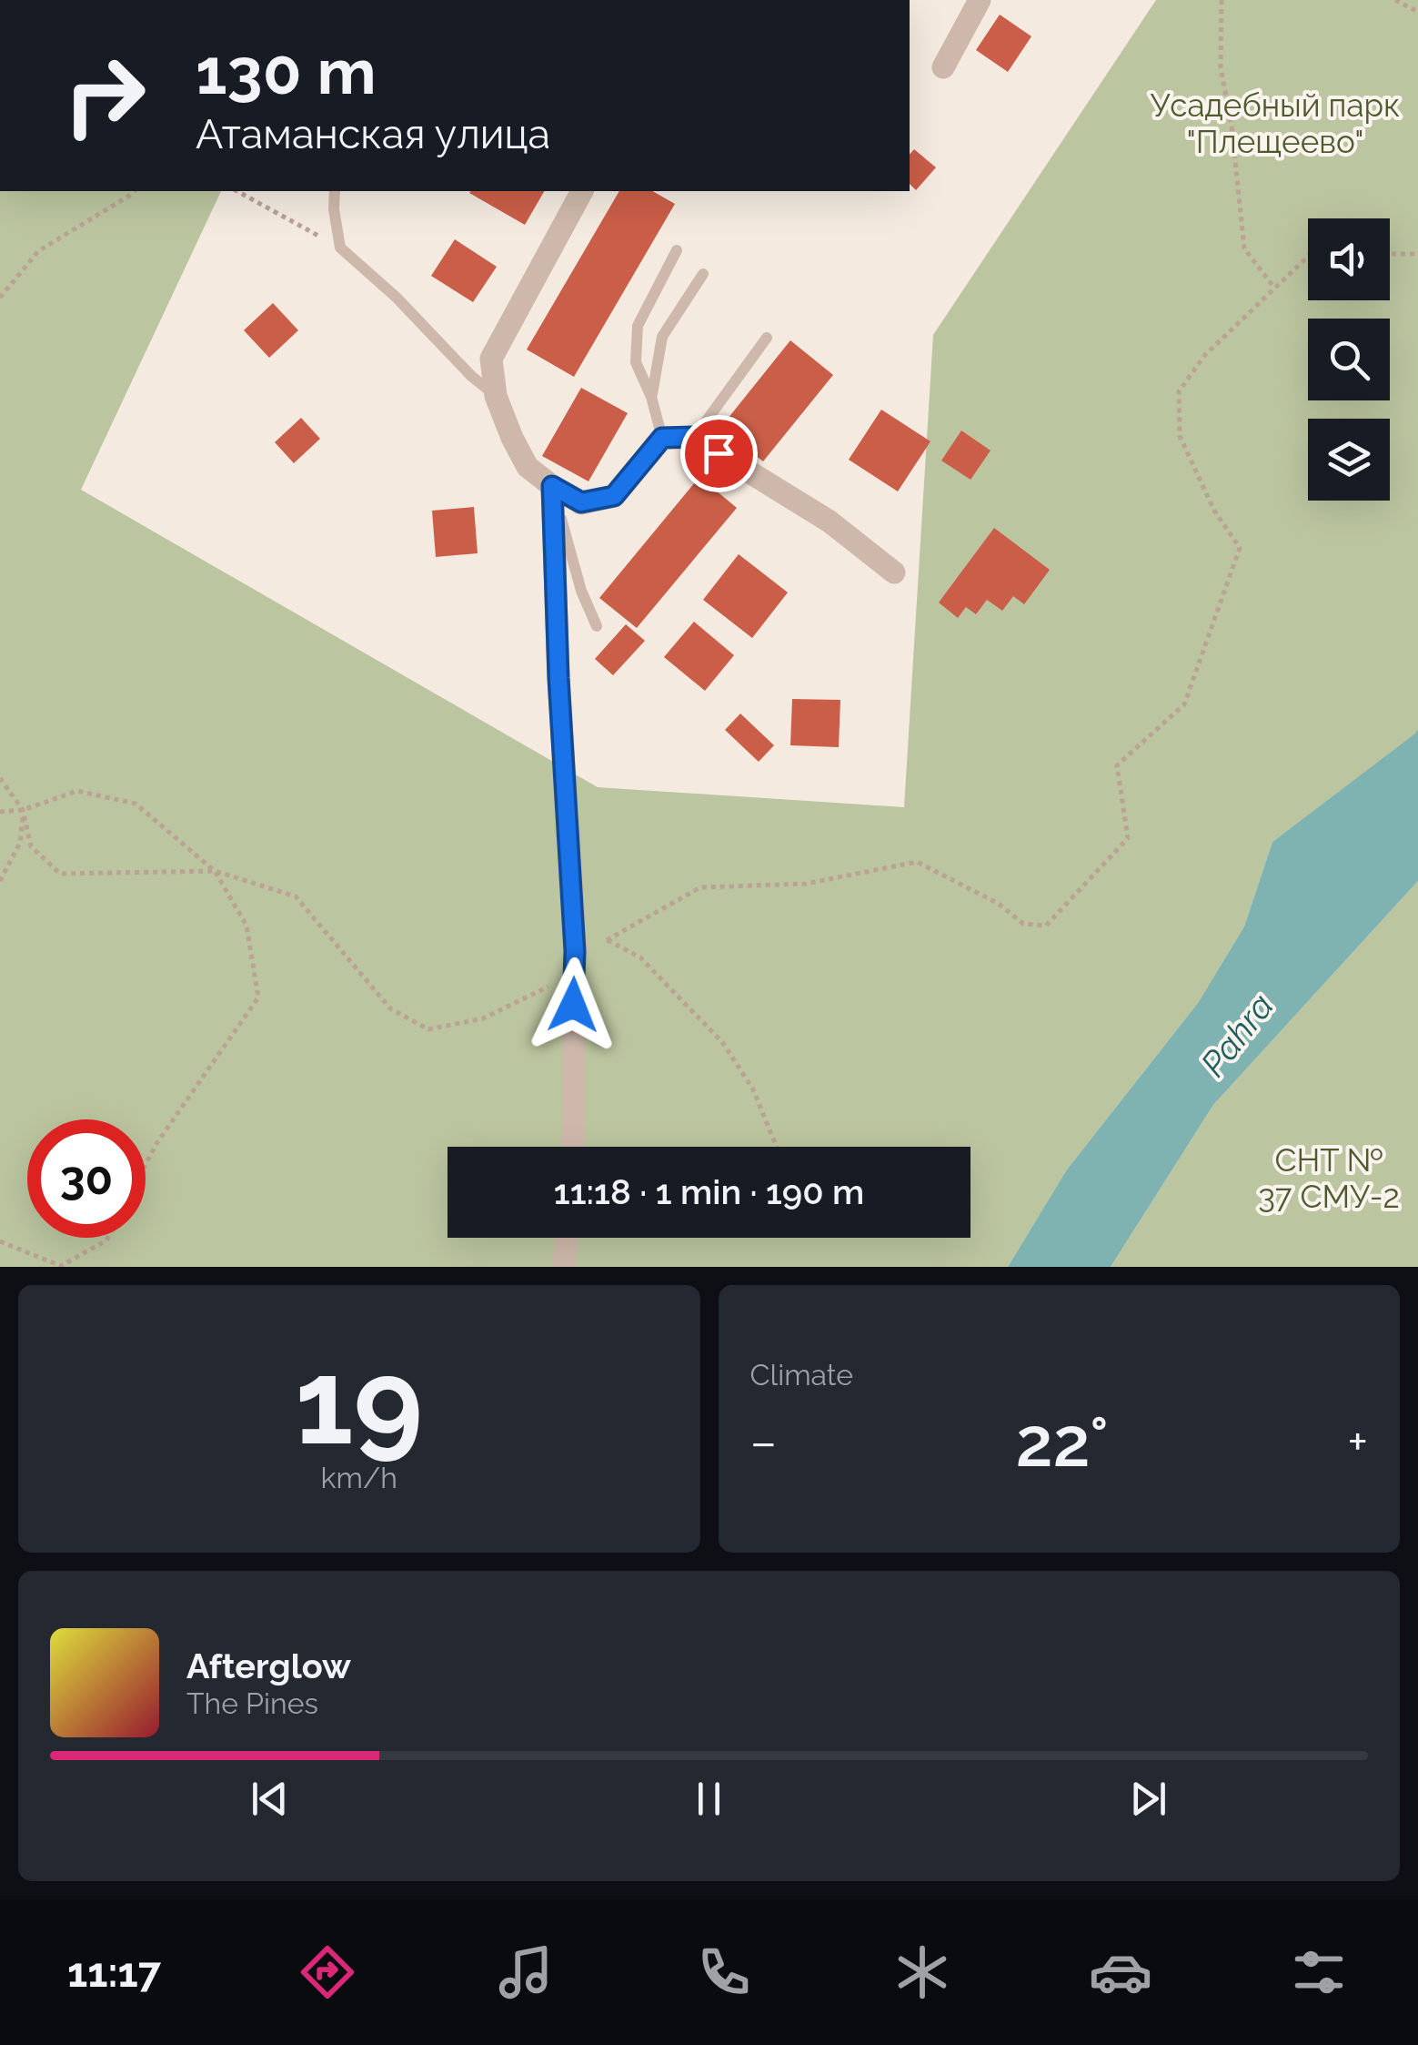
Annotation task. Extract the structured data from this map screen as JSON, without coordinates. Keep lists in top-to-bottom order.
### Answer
{
  "water": ["Pahra"],
  "parks": ["Усадебный парк \"Плещеево\"", "СНТ № 37 СМУ-2"],
  "page": {
    "turn": ["130 m", "Атаманская улица"],
    "limit": "30",
    "trip": "11:18 · 1 min · 190 m",
    "tile": [
      ["19", "km/h"],
      "Climate"
    ],
    "heat": ["−", "22°", "+"],
    "song": ["Afterglow", "The Pines"],
    "tabs": "11:17"
  }
}
